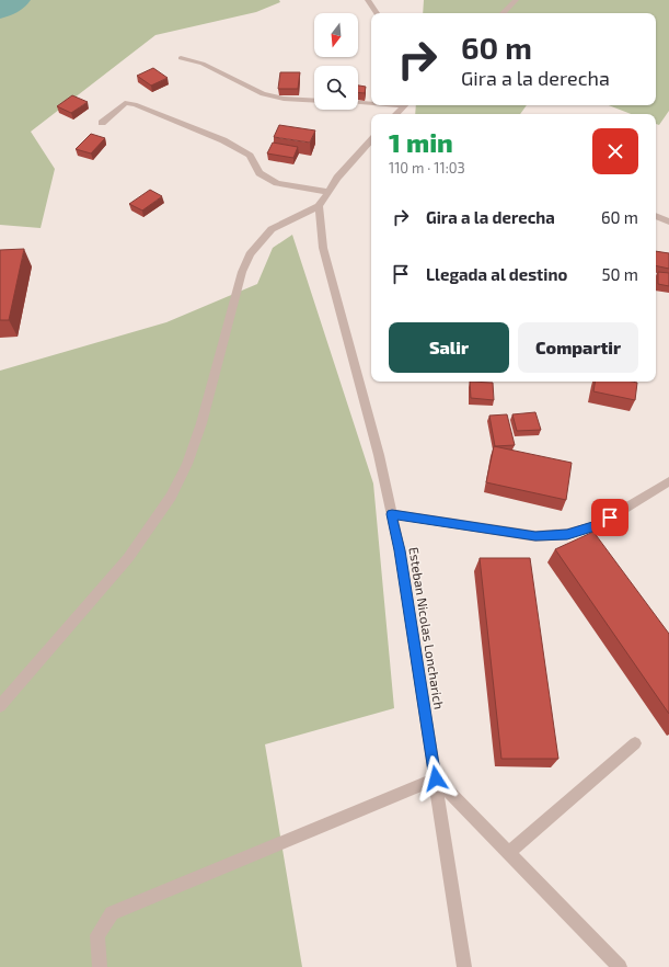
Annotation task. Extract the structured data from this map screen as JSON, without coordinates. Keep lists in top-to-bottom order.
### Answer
{
  "streets": {
    "street": ["Esteban Nicolas Loncharich"]
  },
  "north": "bottom",
  "page": {
    "turn": ["60 m", "Gira a la derecha"],
    "heading": ["1 min", "110 m · 11:03"],
    "list": [
      {
        "name": "Gira a la derecha",
        "value": "60 m"
      },
      {
        "name": "Llegada al destino",
        "value": "50 m"
      }
    ],
    "buttons": ["Salir", "Compartir"]
  }
}
